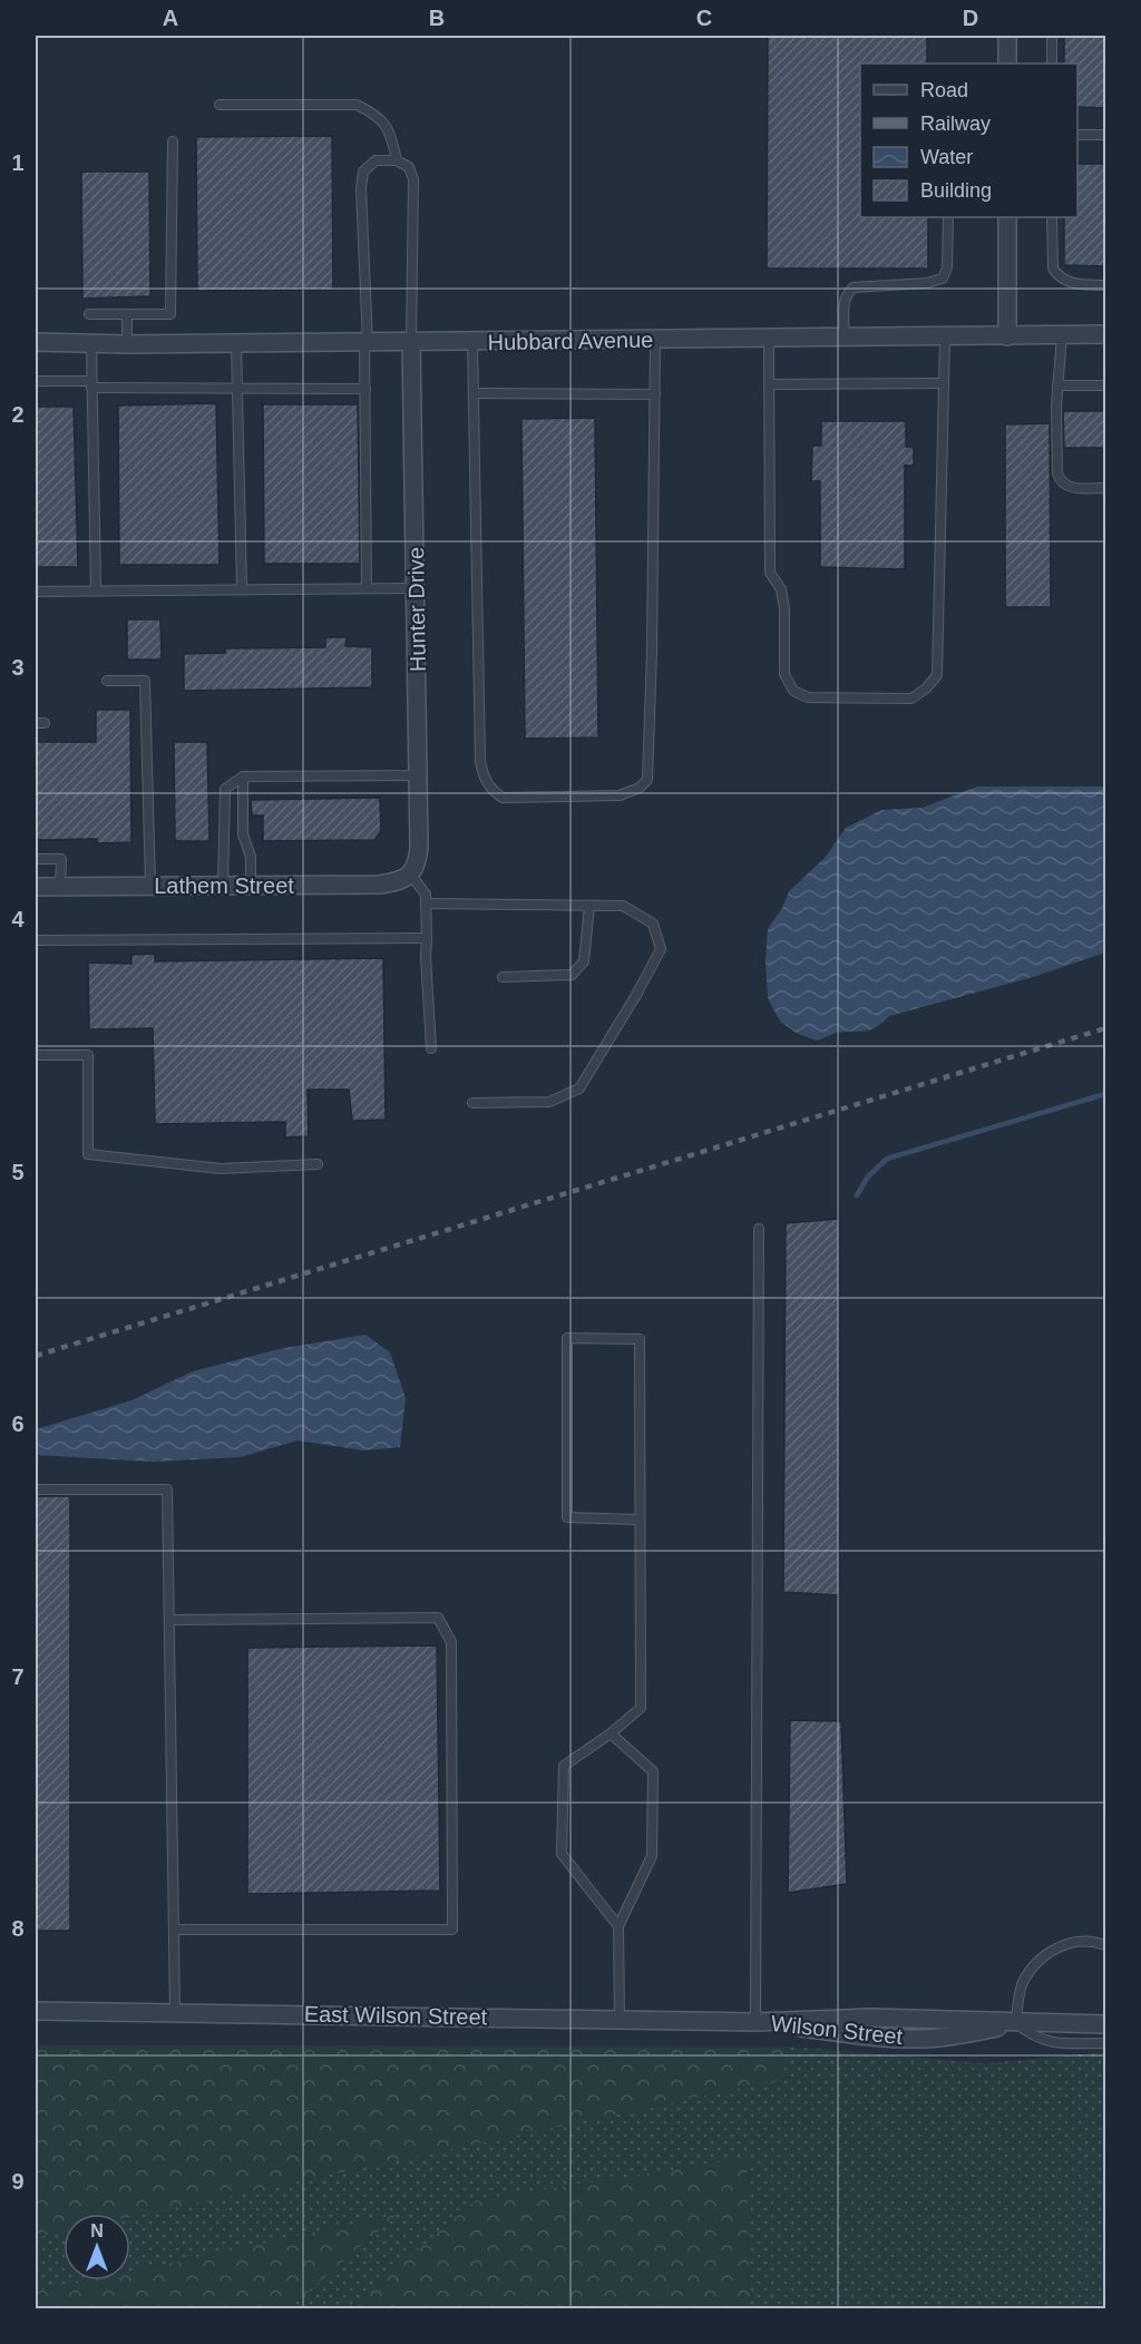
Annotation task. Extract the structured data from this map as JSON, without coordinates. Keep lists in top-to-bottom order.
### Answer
{
  "streets": {
    "street": [
      "Hubbard Avenue",
      "Hunter Drive",
      "Lathem Street",
      "East Wilson Street",
      "Wilson Street"
    ]
  },
  "crossings": [
    ["Hubbard Avenue", "Hunter Drive"],
    ["Hunter Drive", "Lathem Street"],
    ["East Wilson Street", "Wilson Street"]
  ],
  "legend": [
    "Road",
    "Railway",
    "Water",
    "Building"
  ],
  "north": "top",
  "grid": {
    "columns": [
      "A",
      "B",
      "C",
      "D"
    ],
    "rows": [
      "1",
      "2",
      "3",
      "4",
      "5",
      "6",
      "7",
      "8",
      "9"
    ]
  }
}
